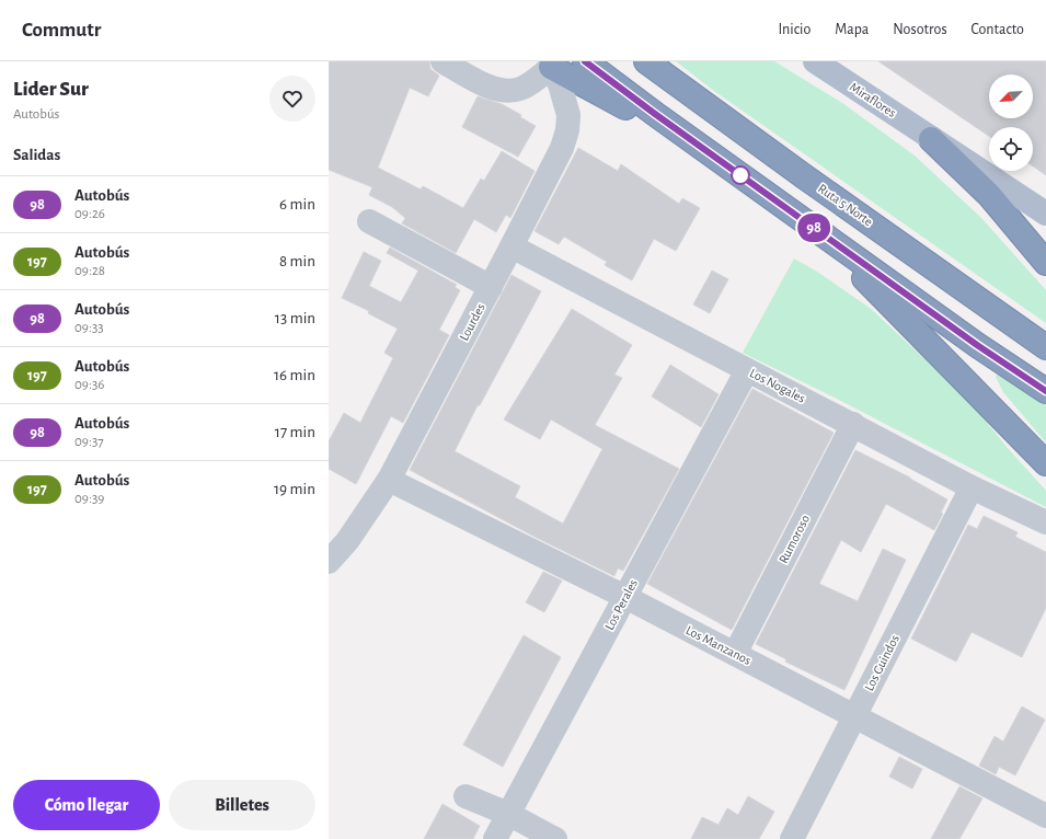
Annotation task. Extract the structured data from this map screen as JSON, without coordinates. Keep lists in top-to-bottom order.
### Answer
{
  "streets": {
    "highway": ["Ruta 5 Norte"],
    "main road": ["Miraflores"],
    "street": [
      "Lourdes",
      "Los Nogales",
      "Rumoroso",
      "Los Perales",
      "Los Manzanos",
      "Los Guindos"
    ]
  },
  "crossings": [
    ["Lourdes", "Los Nogales"],
    ["Lourdes", "Los Manzanos"],
    ["Los Nogales", "Rumoroso"],
    ["Los Nogales", "Los Perales"],
    ["Los Nogales", "Los Guindos"],
    ["Rumoroso", "Los Manzanos"],
    ["Los Perales", "Los Manzanos"],
    ["Los Manzanos", "Los Guindos"]
  ],
  "lines": ["bus line 98"],
  "north": "bottom left",
  "page": {
    "header": "Commutr",
    "nav": [
      "Inicio",
      "Mapa",
      "Nosotros",
      "Contacto"
    ],
    "heading": [
      ["Lider Sur", "Autobús"],
      "Salidas"
    ],
    "on_map": "98",
    "list": [
      {
        "mark": "98",
        "name": "Autobús",
        "note": "09:26",
        "value": "6 min"
      },
      {
        "mark": "197",
        "name": "Autobús",
        "note": "09:28",
        "value": "8 min"
      },
      {
        "mark": "98",
        "name": "Autobús",
        "note": "09:33",
        "value": "13 min"
      },
      {
        "mark": "197",
        "name": "Autobús",
        "note": "09:36",
        "value": "16 min"
      },
      {
        "mark": "98",
        "name": "Autobús",
        "note": "09:37",
        "value": "17 min"
      },
      {
        "mark": "197",
        "name": "Autobús",
        "note": "09:39",
        "value": "19 min"
      }
    ],
    "buttons": ["Cómo llegar", "Billetes"]
  }
}
